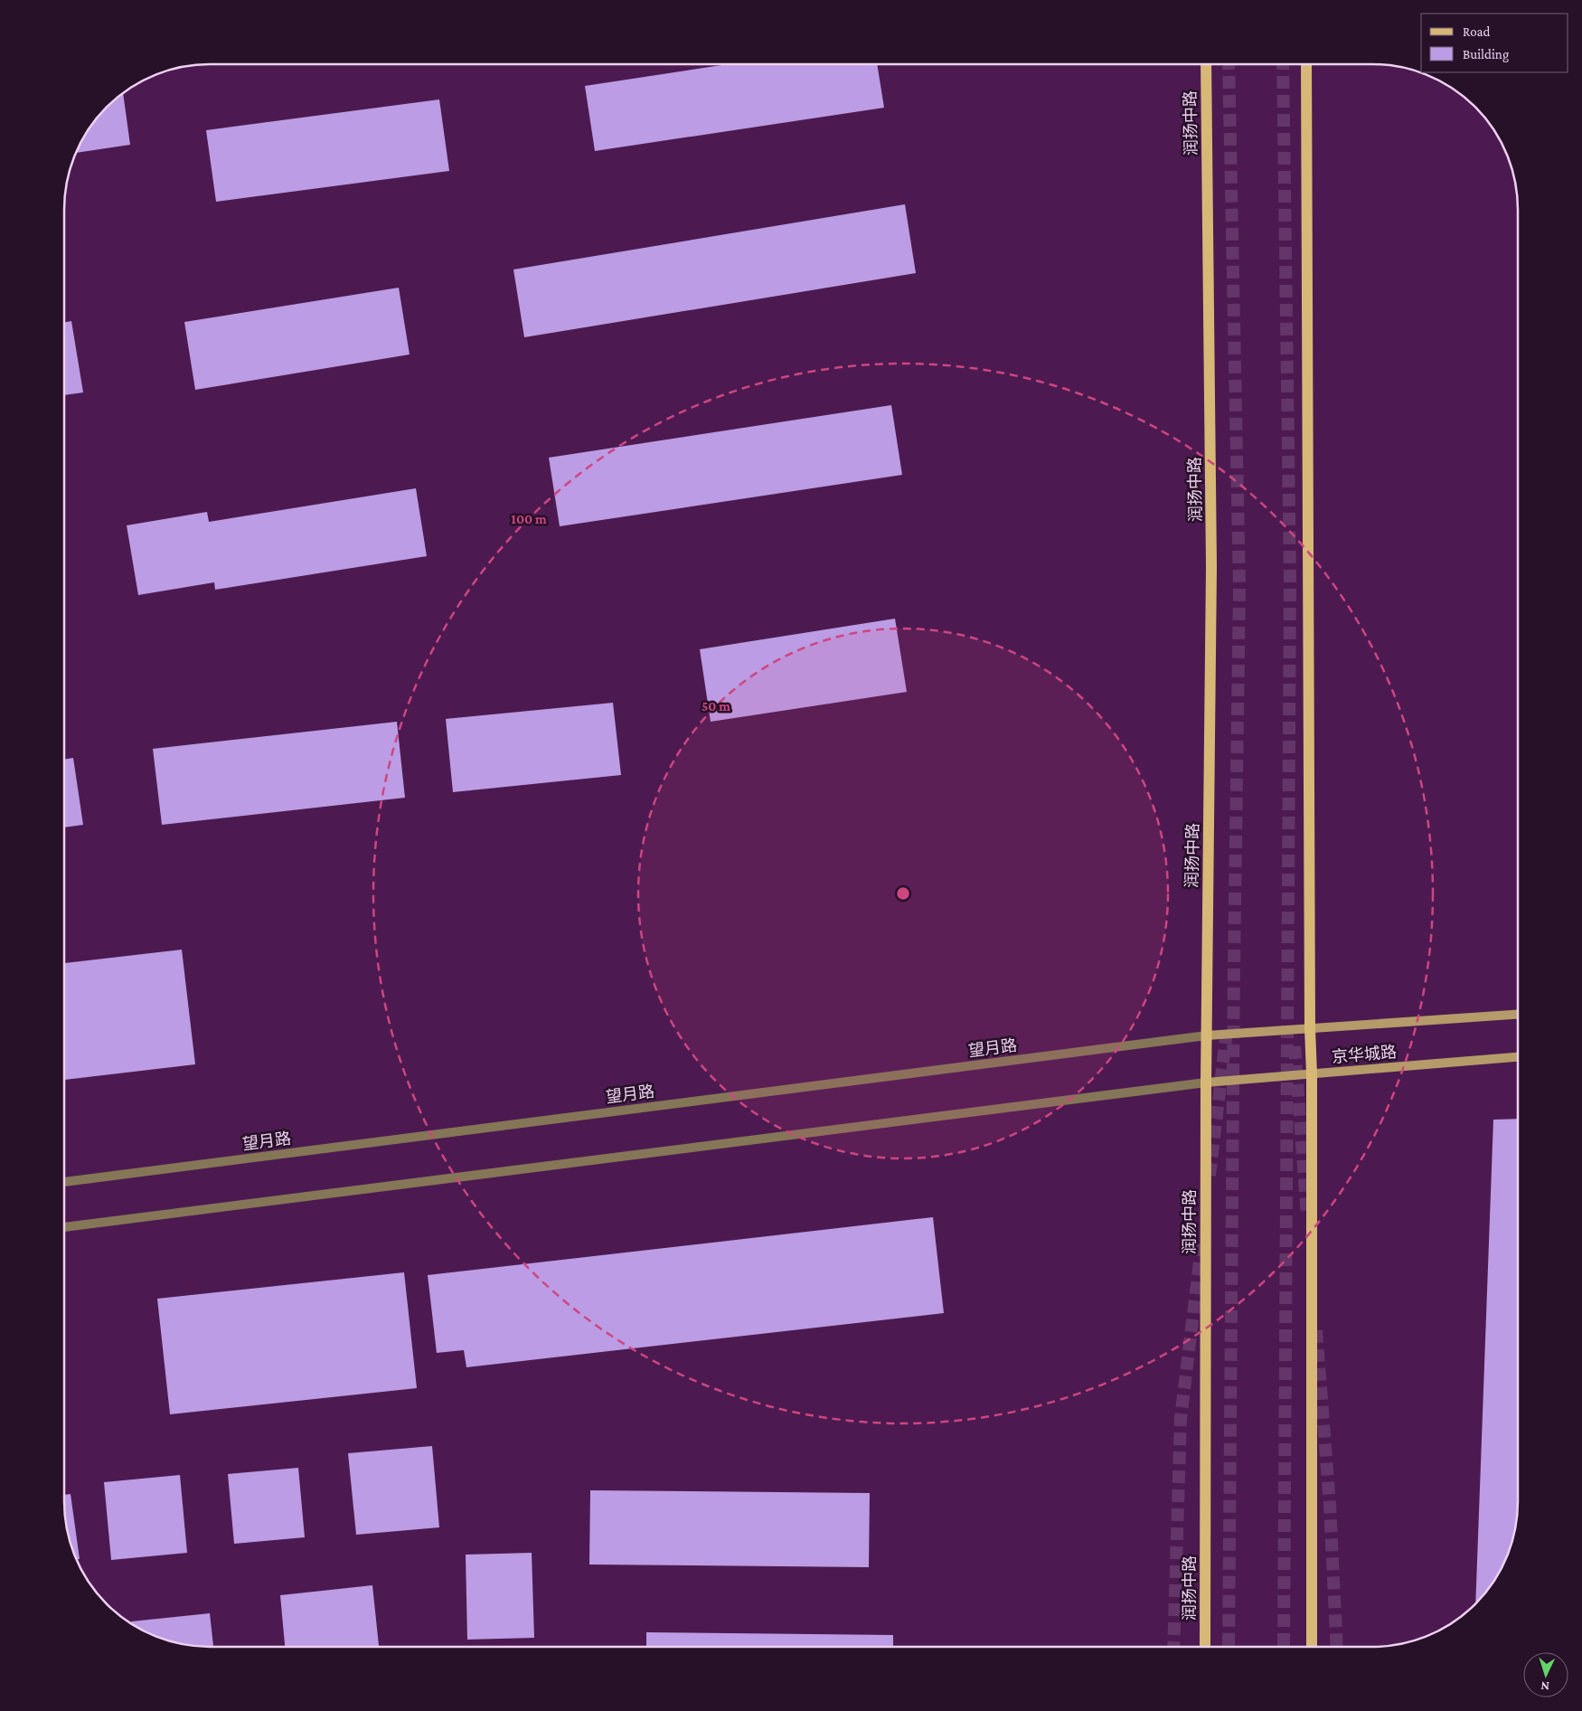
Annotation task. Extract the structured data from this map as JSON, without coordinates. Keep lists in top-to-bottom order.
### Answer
{
  "streets": {
    "main road": ["润扬中路", "京华城路"],
    "street": ["望月路"]
  },
  "crossings": [
    ["润扬中路", "望月路"],
    ["润扬中路", "京华城路"],
    ["望月路", "京华城路"]
  ],
  "legend": ["Road", "Building"],
  "north": "bottom",
  "rings": ["100 m", "50 m"]
}
